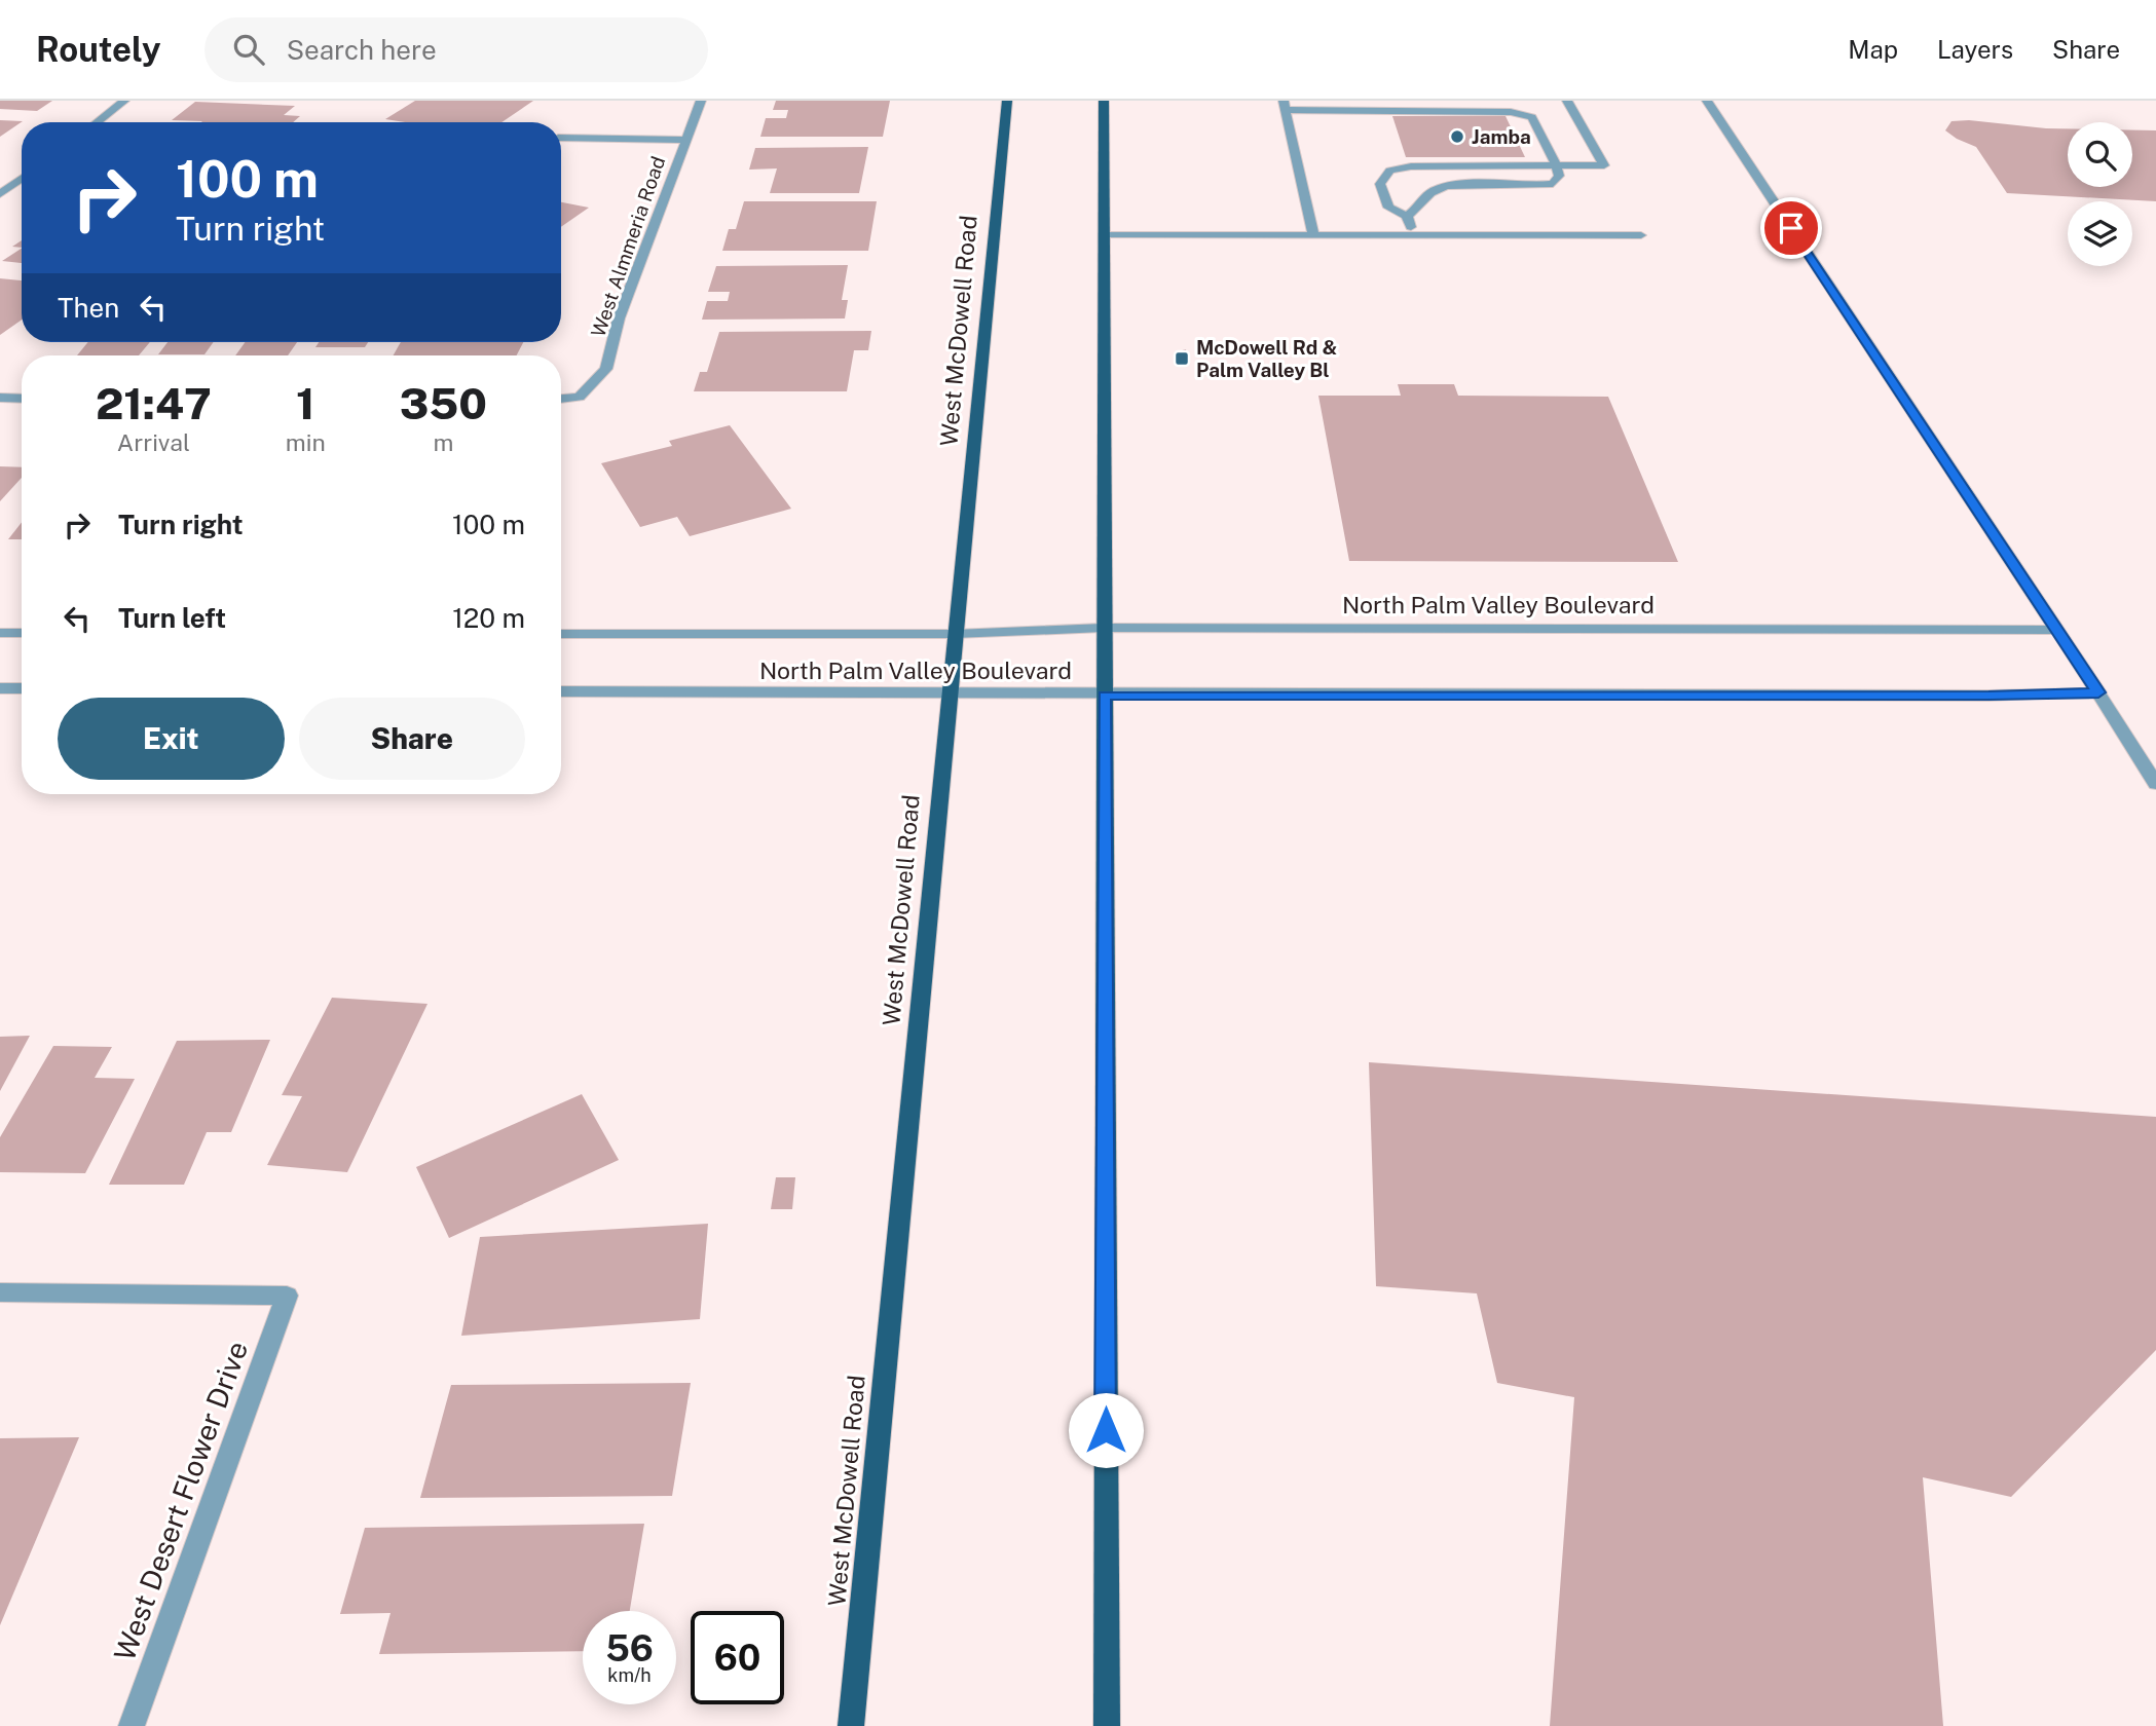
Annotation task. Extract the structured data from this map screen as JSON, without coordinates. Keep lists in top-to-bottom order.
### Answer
{
  "streets": {
    "main road": ["West McDowell Road"],
    "street": ["West Almmeria Road", "North Palm Valley Boulevard", "West Desert Flower Drive"]
  },
  "crossings": [
    ["West McDowell Road", "North Palm Valley Boulevard"]
  ],
  "places": {
    "other": ["Jamba"],
    "transit": ["McDowell Rd & Palm Valley Bl"]
  },
  "page": {
    "header": "Routely",
    "search": "Search here",
    "nav": ["Map", "Layers", "Share"],
    "turn": ["100 m", "Turn right"],
    "then": "Then",
    "eta": [
      "21:47",
      "Arrival",
      "1",
      "min",
      "350",
      "m"
    ],
    "list": [
      {
        "name": "Turn right",
        "value": "100 m"
      },
      {
        "name": "Turn left",
        "value": "120 m"
      }
    ],
    "buttons": ["Exit", "Share"],
    "speed": "56 km/h",
    "limit": "60"
  }
}
